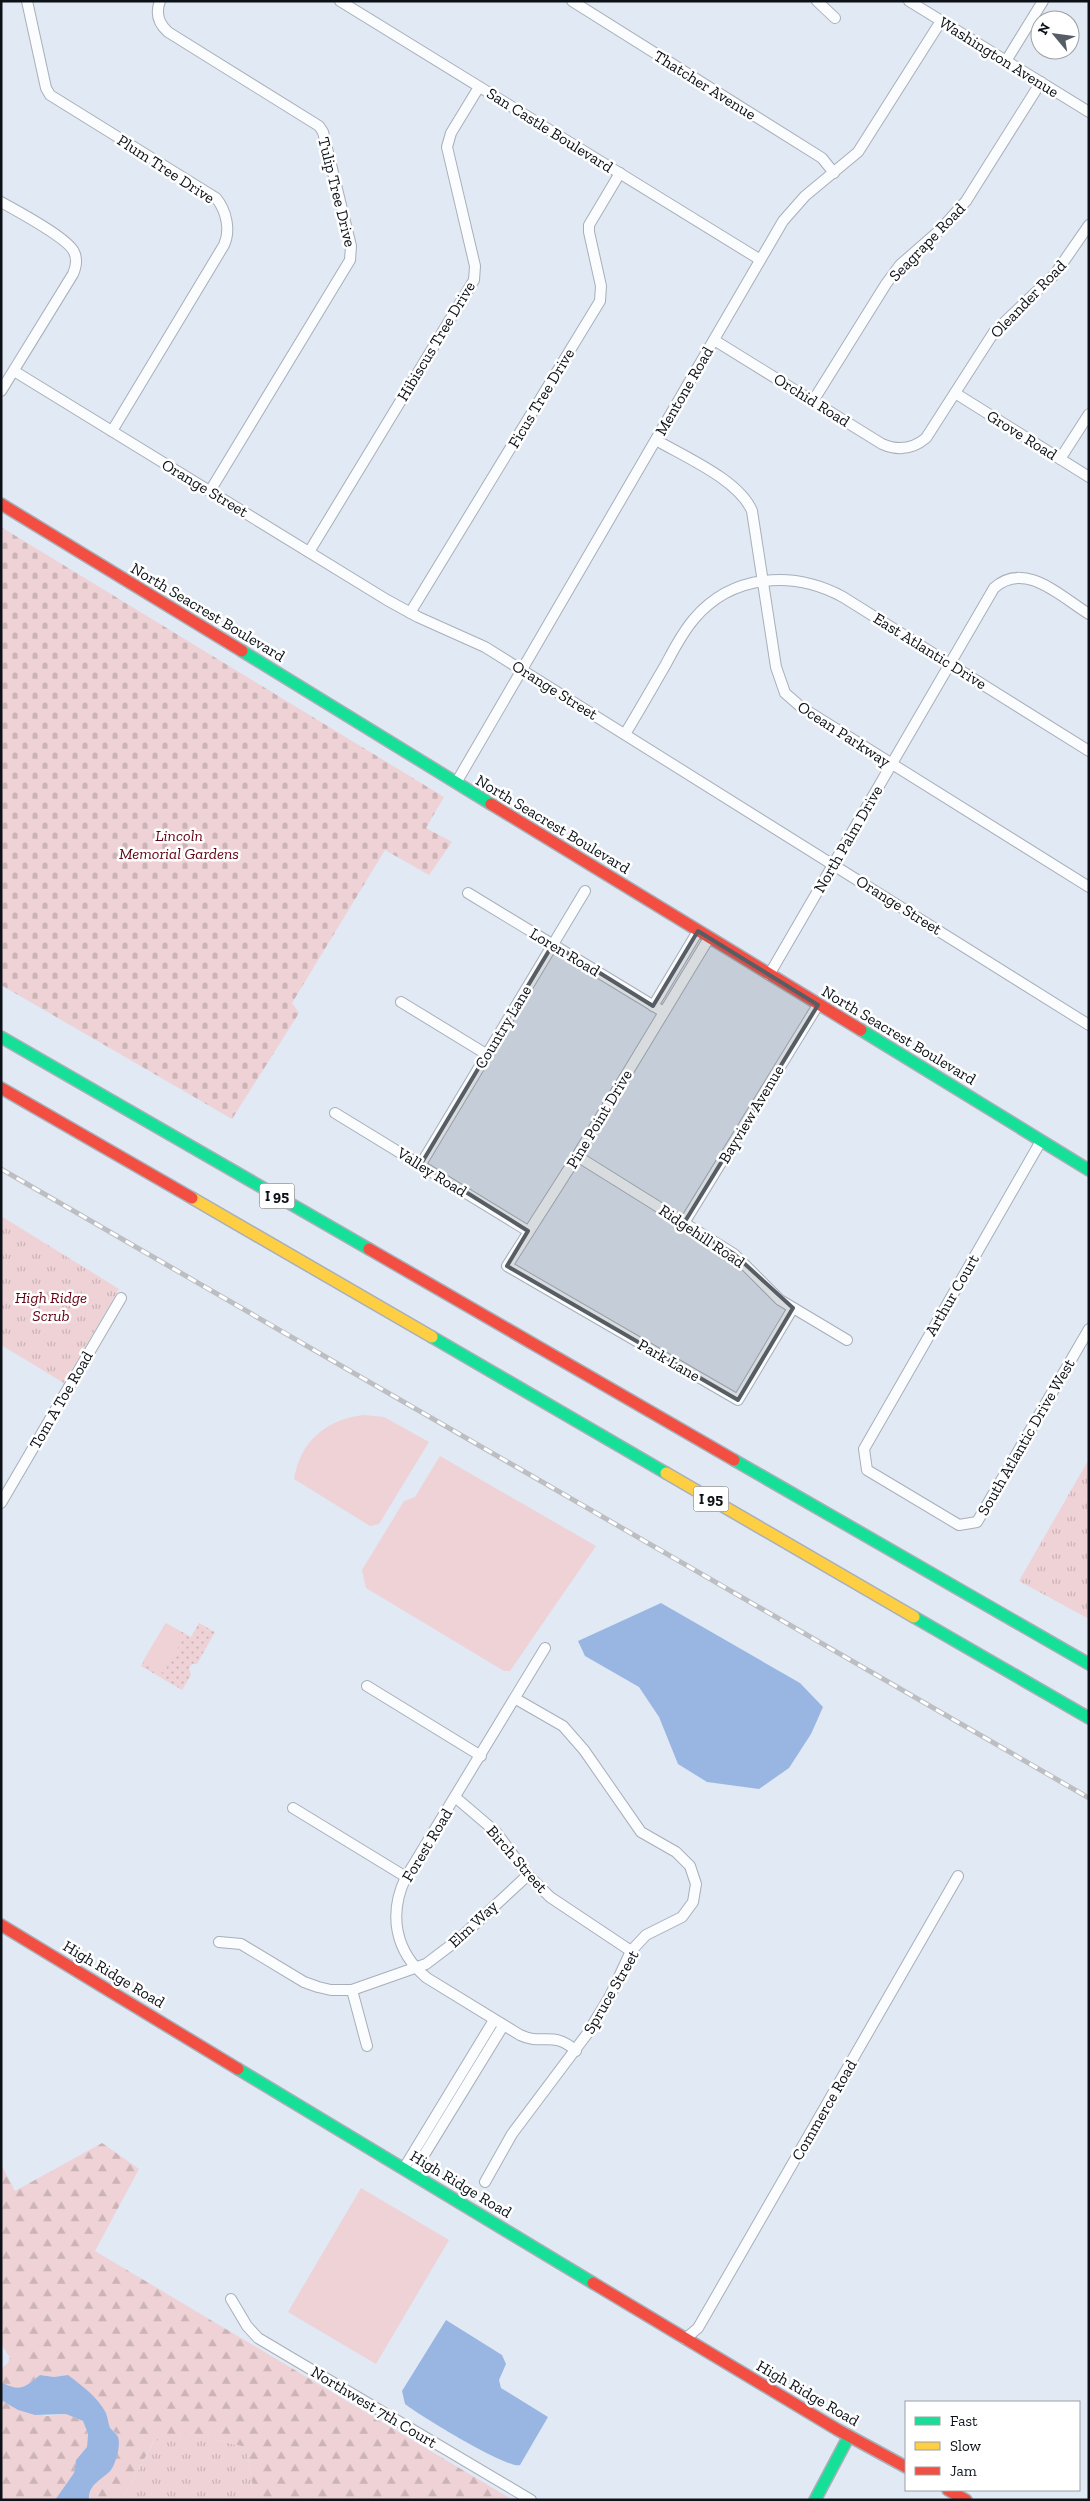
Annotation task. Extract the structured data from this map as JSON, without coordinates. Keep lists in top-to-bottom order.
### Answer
{
  "streets": {
    "main road": ["North Seacrest Boulevard", "I 95", "High Ridge Road"],
    "street": [
      "Washington Avenue",
      "Thatcher Avenue",
      "San Castle Boulevard",
      "Plum Tree Drive",
      "Tulip Tree Drive",
      "Seagrape Road",
      "Oleander Road",
      "Hibiscus Tree Drive",
      "Mentone Road",
      "Ficus Tree Drive",
      "Orchid Road",
      "Grove Road",
      "Orange Street",
      "East Atlantic Drive",
      "Ocean Parkway",
      "North Palm Drive",
      "Loren Road",
      "Country Lane",
      "Bayview Avenue",
      "Pine Point Drive",
      "Valley Road",
      "Ridgehill Road",
      "Arthur Court",
      "Park Lane",
      "Tom A Toe Road",
      "South Atlantic Drive West",
      "Forest Road",
      "Birch Street",
      "Elm Way",
      "Spruce Street",
      "Commerce Road",
      "Northwest 7th Court"
    ]
  },
  "crossings": [
    ["Washington Avenue", "Seagrape Road"],
    ["Washington Avenue", "Mentone Road"],
    ["Thatcher Avenue", "Mentone Road"],
    ["San Castle Boulevard", "Hibiscus Tree Drive"],
    ["San Castle Boulevard", "Mentone Road"],
    ["San Castle Boulevard", "Ficus Tree Drive"],
    ["Plum Tree Drive", "Orange Street"],
    ["Tulip Tree Drive", "Orange Street"],
    ["Seagrape Road", "Orchid Road"],
    ["Oleander Road", "Orchid Road"],
    ["Oleander Road", "Grove Road"],
    ["Hibiscus Tree Drive", "Orange Street"],
    ["Mentone Road", "Orchid Road"],
    ["Mentone Road", "Orange Street"],
    ["Mentone Road", "North Seacrest Boulevard"],
    ["Mentone Road", "Ocean Parkway"],
    ["Ficus Tree Drive", "Orange Street"],
    ["Orange Street", "East Atlantic Drive"],
    ["Orange Street", "North Palm Drive"],
    ["North Seacrest Boulevard", "North Palm Drive"],
    ["North Seacrest Boulevard", "Bayview Avenue"],
    ["North Seacrest Boulevard", "Pine Point Drive"],
    ["North Seacrest Boulevard", "Arthur Court"],
    ["East Atlantic Drive", "Ocean Parkway"],
    ["East Atlantic Drive", "North Palm Drive"],
    ["Ocean Parkway", "North Palm Drive"],
    ["Loren Road", "Country Lane"],
    ["Loren Road", "Pine Point Drive"],
    ["Country Lane", "Valley Road"],
    ["Bayview Avenue", "Ridgehill Road"],
    ["Pine Point Drive", "Valley Road"],
    ["Pine Point Drive", "Ridgehill Road"],
    ["Pine Point Drive", "Park Lane"],
    ["Ridgehill Road", "Park Lane"],
    ["Arthur Court", "South Atlantic Drive West"],
    ["Forest Road", "Birch Street"],
    ["Forest Road", "Elm Way"],
    ["Forest Road", "Spruce Street"],
    ["Birch Street", "Elm Way"],
    ["Birch Street", "Spruce Street"],
    ["High Ridge Road", "Commerce Road"]
  ],
  "parks": ["Lincoln Memorial Gardens", "High Ridge Scrub"],
  "legend": ["Fast", "Slow", "Jam"],
  "north": "top left"
}
